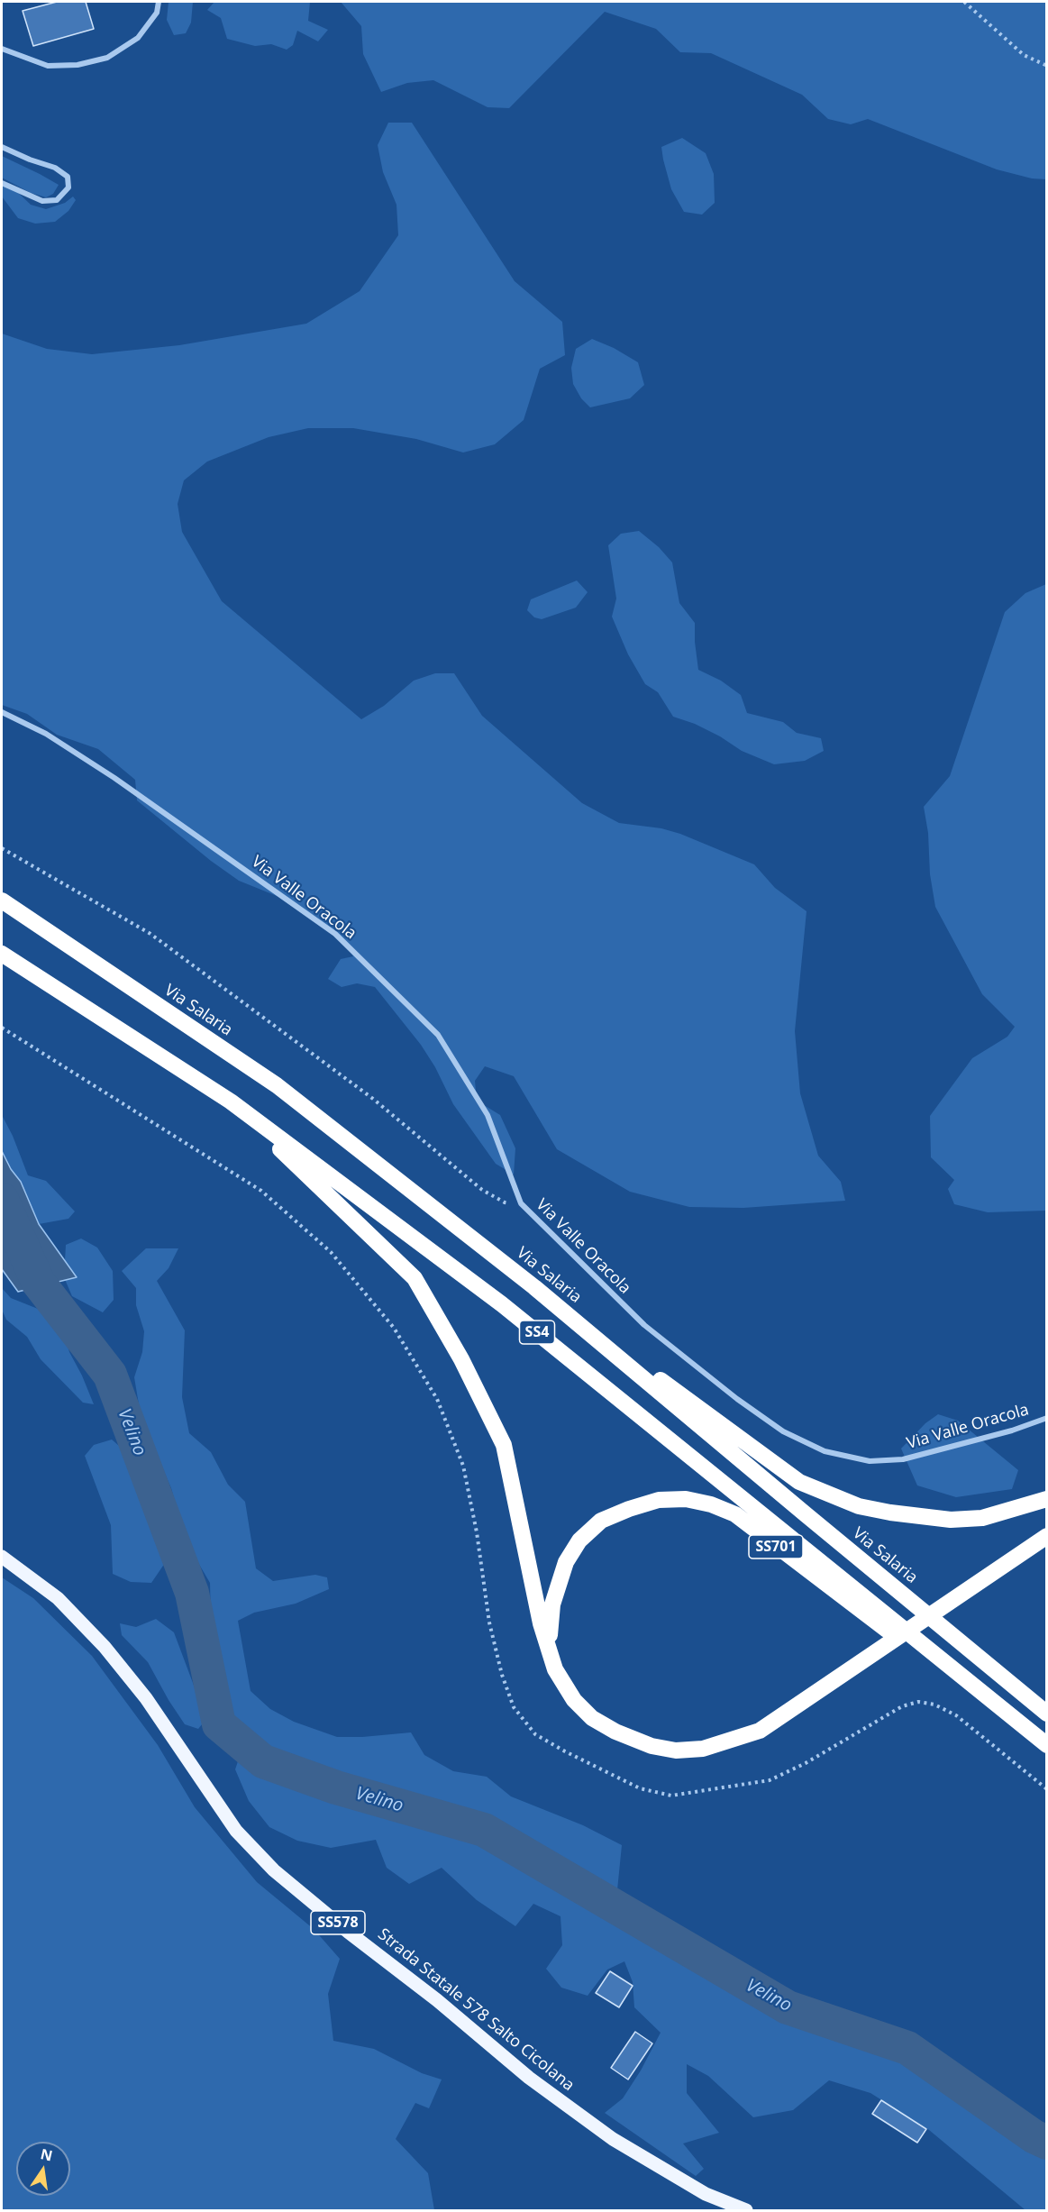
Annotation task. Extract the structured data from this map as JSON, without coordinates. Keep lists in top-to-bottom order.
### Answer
{
  "streets": {
    "highway": ["Via Salaria", "SS4", "SS701"],
    "main road": ["SS578", "Strada Statale 578 Salto Cicolana"],
    "street": ["Via Valle Oracola"]
  },
  "crossings": [
    ["SS4", "SS701"]
  ],
  "water": ["Velino"],
  "north": "top"
}
